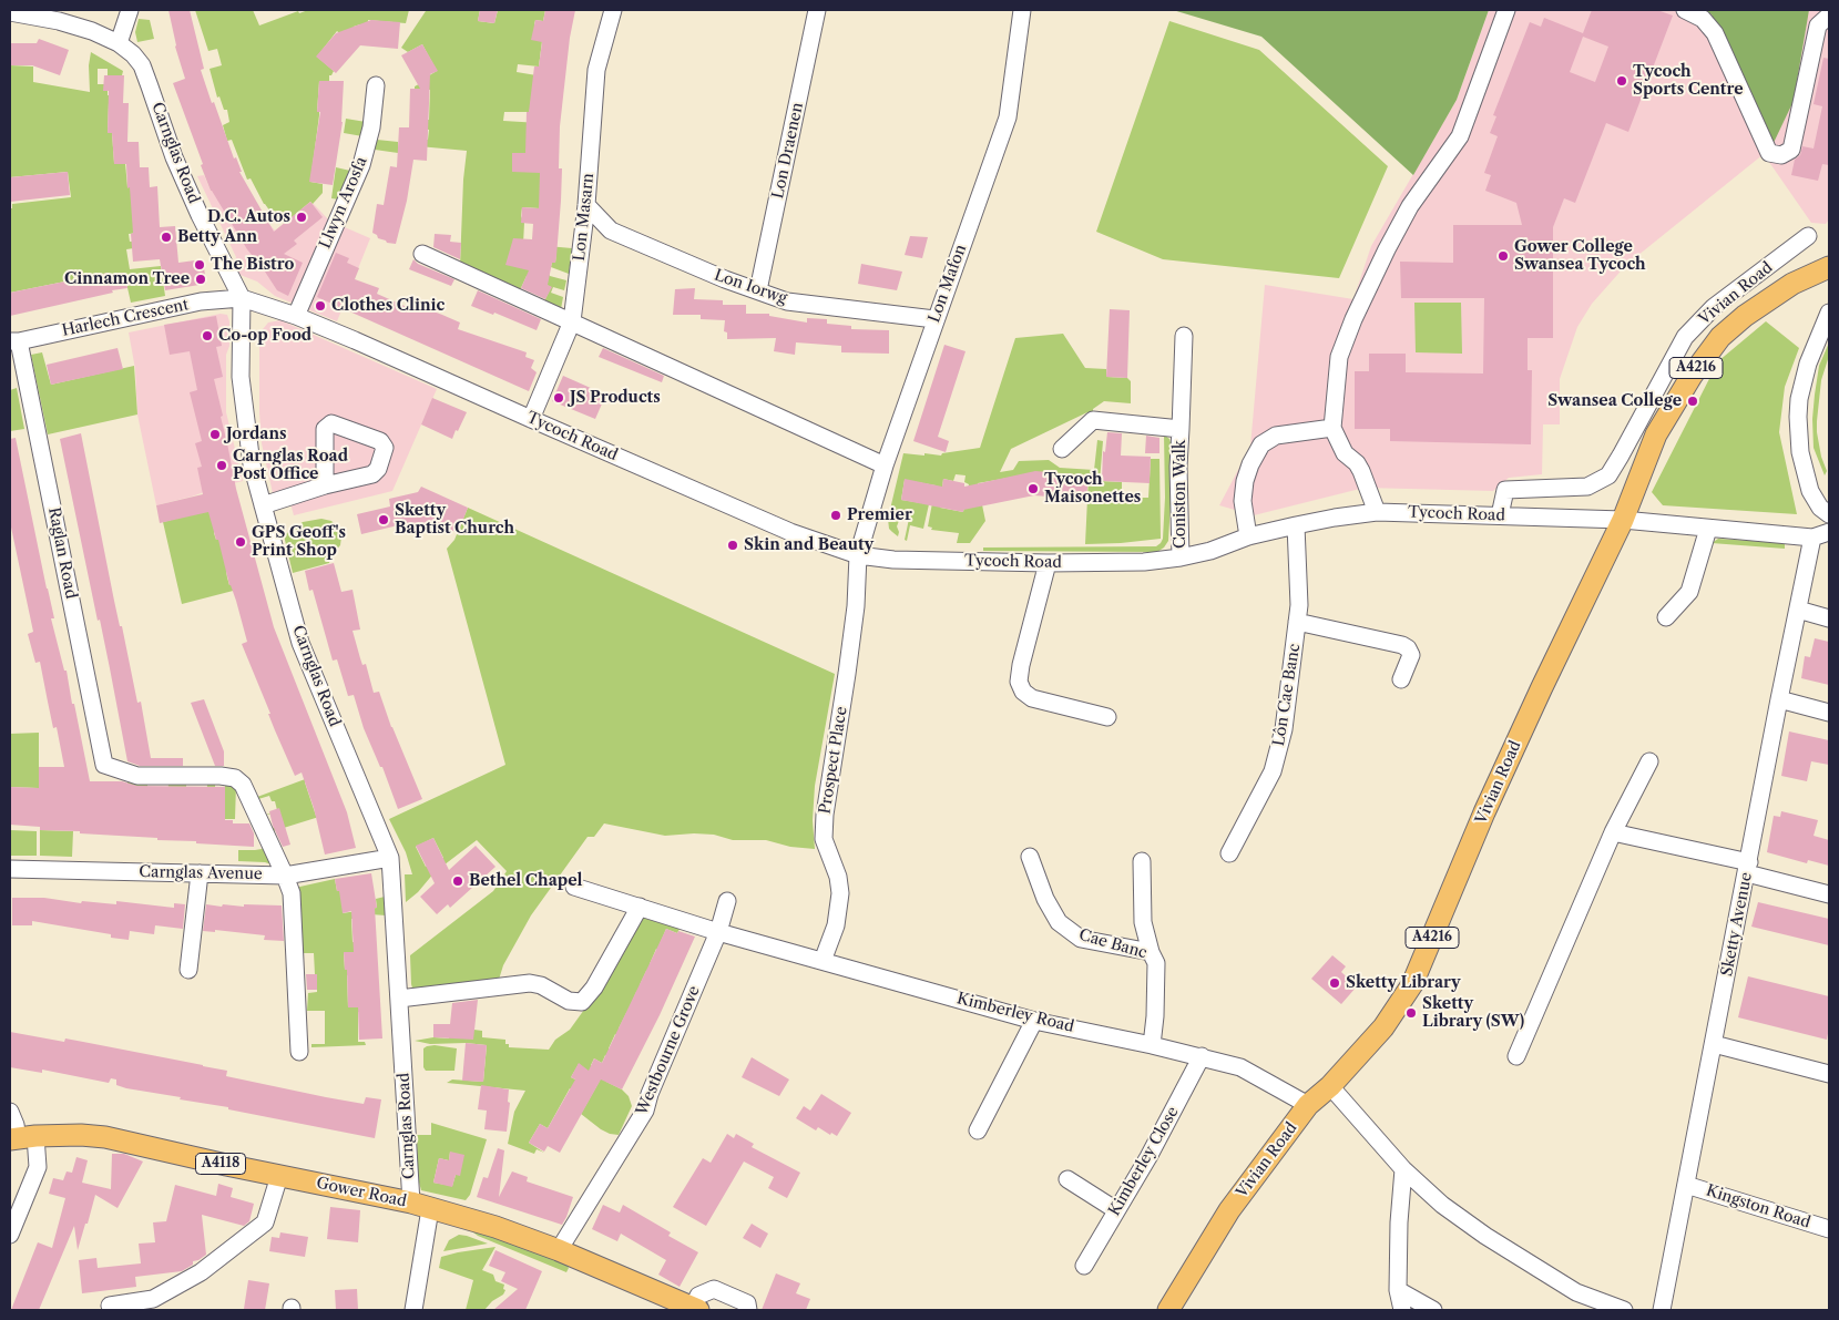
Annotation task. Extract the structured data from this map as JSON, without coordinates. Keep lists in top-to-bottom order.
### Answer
{
  "streets": {
    "main road": [
      "Vivian Road",
      "A4216",
      "A4118",
      "Gower Road"
    ],
    "street": [
      "Lon Draenen",
      "Carnglas Road",
      "Llwyn Arosfa",
      "Lon Masarn",
      "Lon Mafon",
      "Lon Iorwg",
      "Harlech Crescent",
      "Tycoch Road",
      "Coniston Walk",
      "Raglan Road",
      "Lôn Cae Banc",
      "Prospect Place",
      "Carnglas Avenue",
      "Sketty Avenue",
      "Cae Banc",
      "Kimberley Road",
      "Westbourne Grove",
      "Kimberley Close",
      "Kingston Road"
    ]
  },
  "crossings": [
    ["Lon Draenen", "Lon Iorwg"],
    ["Carnglas Road", "Harlech Crescent"],
    ["Carnglas Road", "Tycoch Road"],
    ["Carnglas Road", "Carnglas Avenue"],
    ["Carnglas Road", "Gower Road"],
    ["Llwyn Arosfa", "Tycoch Road"],
    ["Lon Masarn", "Lon Iorwg"],
    ["Lon Masarn", "Tycoch Road"],
    ["Lon Mafon", "Lon Iorwg"],
    ["Lon Mafon", "Tycoch Road"],
    ["Lon Mafon", "Prospect Place"],
    ["Vivian Road", "A4216"],
    ["Vivian Road", "Tycoch Road"],
    ["Vivian Road", "Kimberley Road"],
    ["Harlech Crescent", "Tycoch Road"],
    ["Harlech Crescent", "Raglan Road"],
    ["Tycoch Road", "Coniston Walk"],
    ["Tycoch Road", "Lôn Cae Banc"],
    ["Tycoch Road", "Prospect Place"],
    ["Tycoch Road", "Sketty Avenue"],
    ["Raglan Road", "Carnglas Avenue"],
    ["Prospect Place", "Kimberley Road"],
    ["Sketty Avenue", "Kingston Road"],
    ["Cae Banc", "Kimberley Road"],
    ["Kimberley Road", "Westbourne Grove"],
    ["Kimberley Road", "Kimberley Close"],
    ["Westbourne Grove", "Gower Road"]
  ],
  "places": [
    "Tycoch Sports Centre",
    "D.C. Autos",
    "Betty Ann",
    "Gower College Swansea Tycoch",
    "The Bistro",
    "Cinnamon Tree",
    "Clothes Clinic",
    "Co-op Food",
    "JS Products",
    "Swansea College",
    "Jordans",
    "Carnglas Road Post Office",
    "Tycoch Maisonettes",
    "Premier",
    "Sketty Baptist Church",
    "GPS Geoff's Print Shop",
    "Skin and Beauty",
    "Bethel Chapel",
    "Sketty Library",
    "Sketty Library (SW)"
  ]
}
